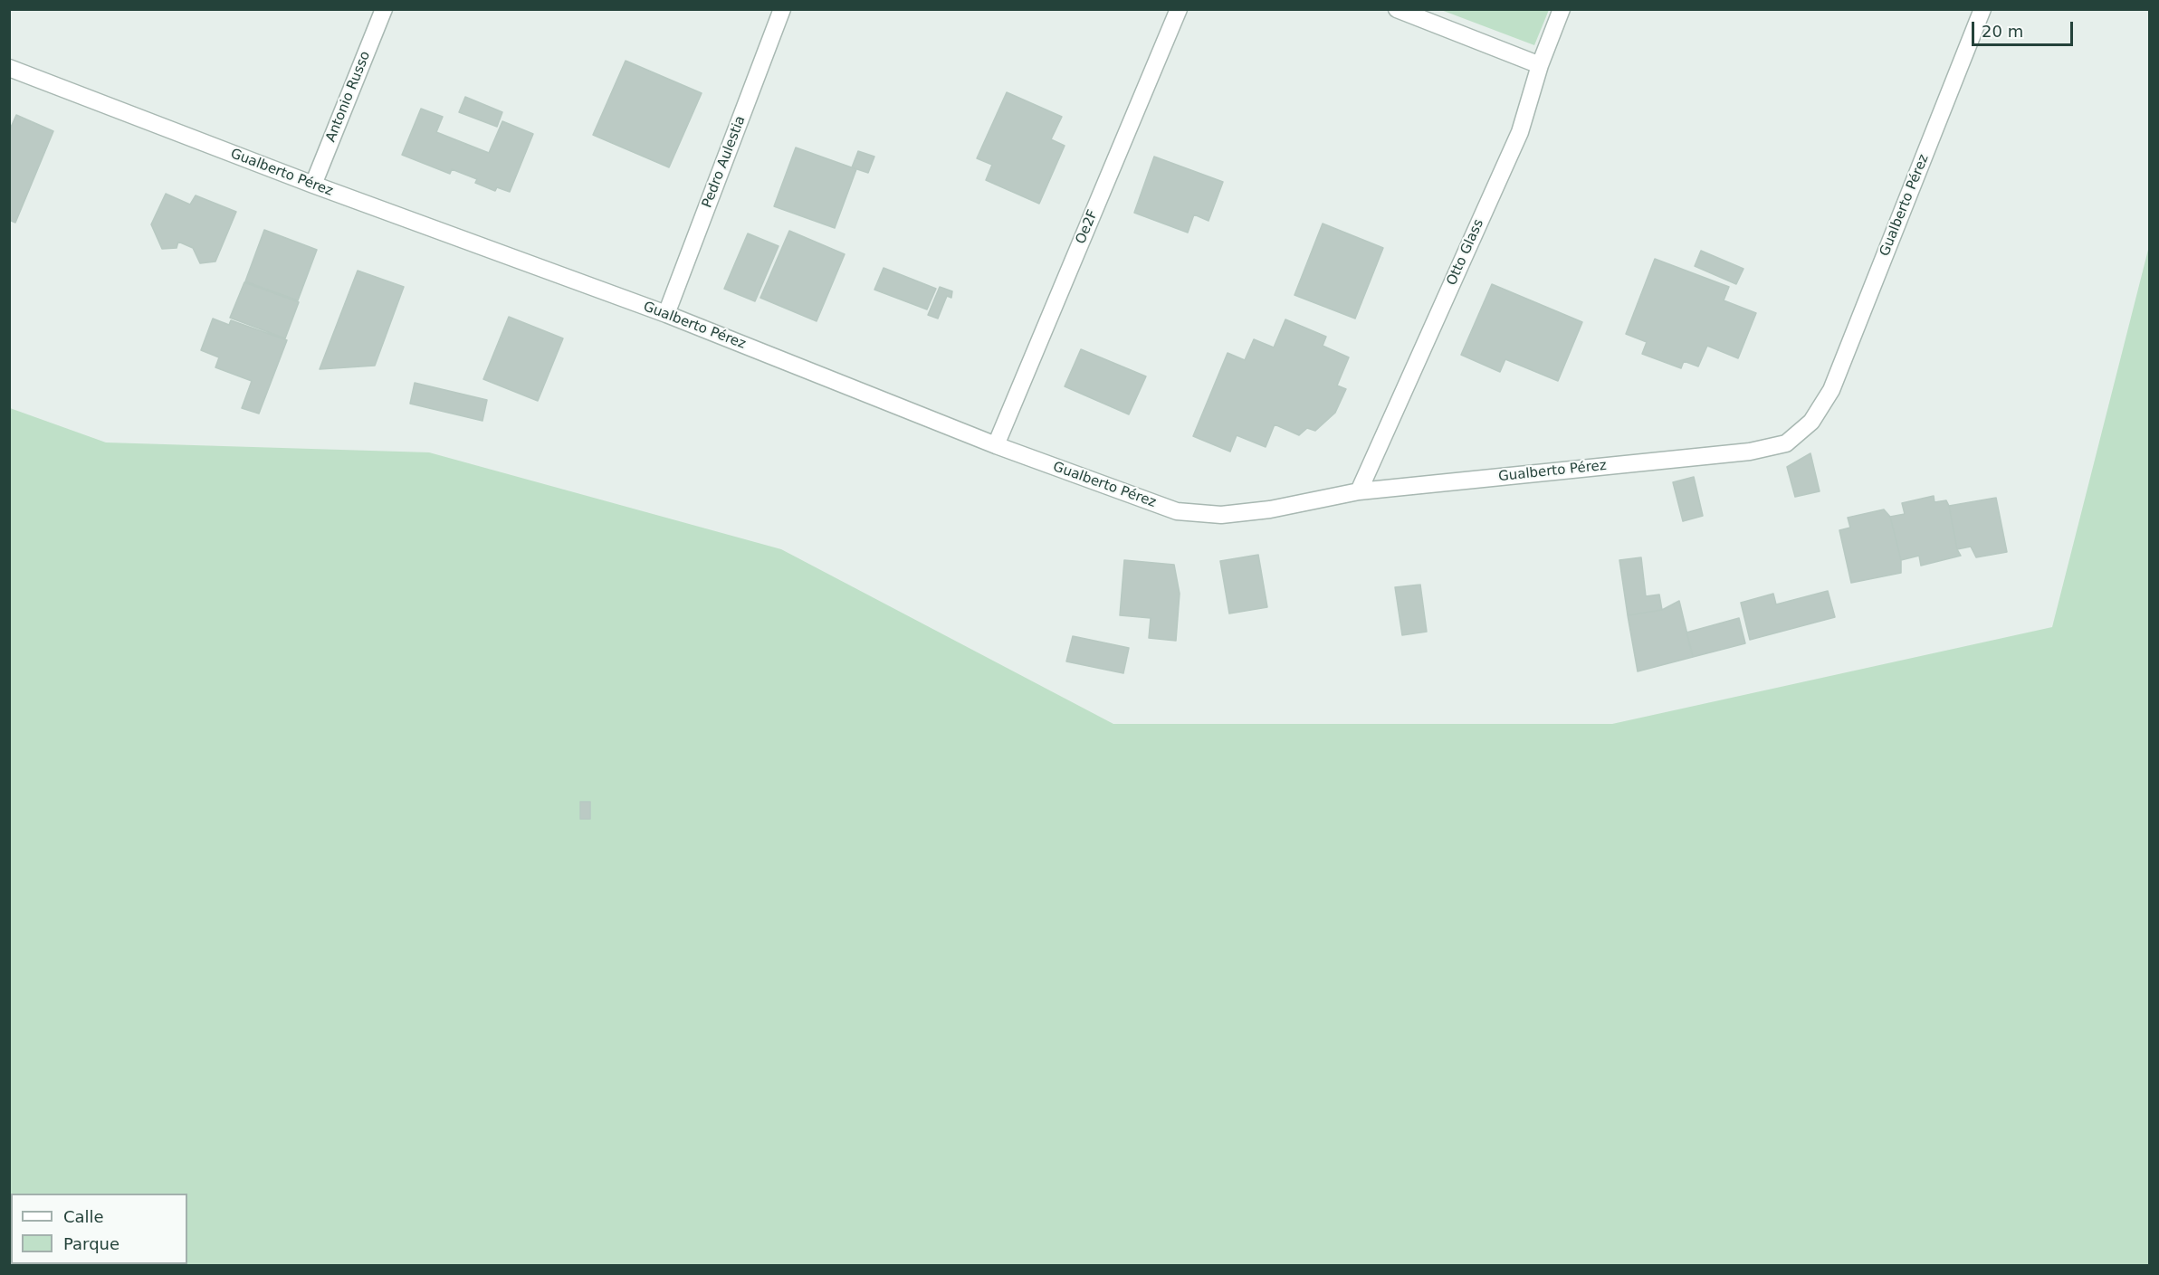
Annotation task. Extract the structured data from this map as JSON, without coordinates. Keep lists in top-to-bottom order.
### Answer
{
  "streets": {
    "street": [
      "Antonio Russo",
      "Pedro Aulestia",
      "Gualberto Pérez",
      "Oe2F",
      "Otto Glass"
    ]
  },
  "crossings": [
    ["Antonio Russo", "Gualberto Pérez"],
    ["Pedro Aulestia", "Gualberto Pérez"],
    ["Gualberto Pérez", "Oe2F"],
    ["Gualberto Pérez", "Otto Glass"]
  ],
  "legend": ["Calle", "Parque"],
  "scale_bar": "20 m"
}
